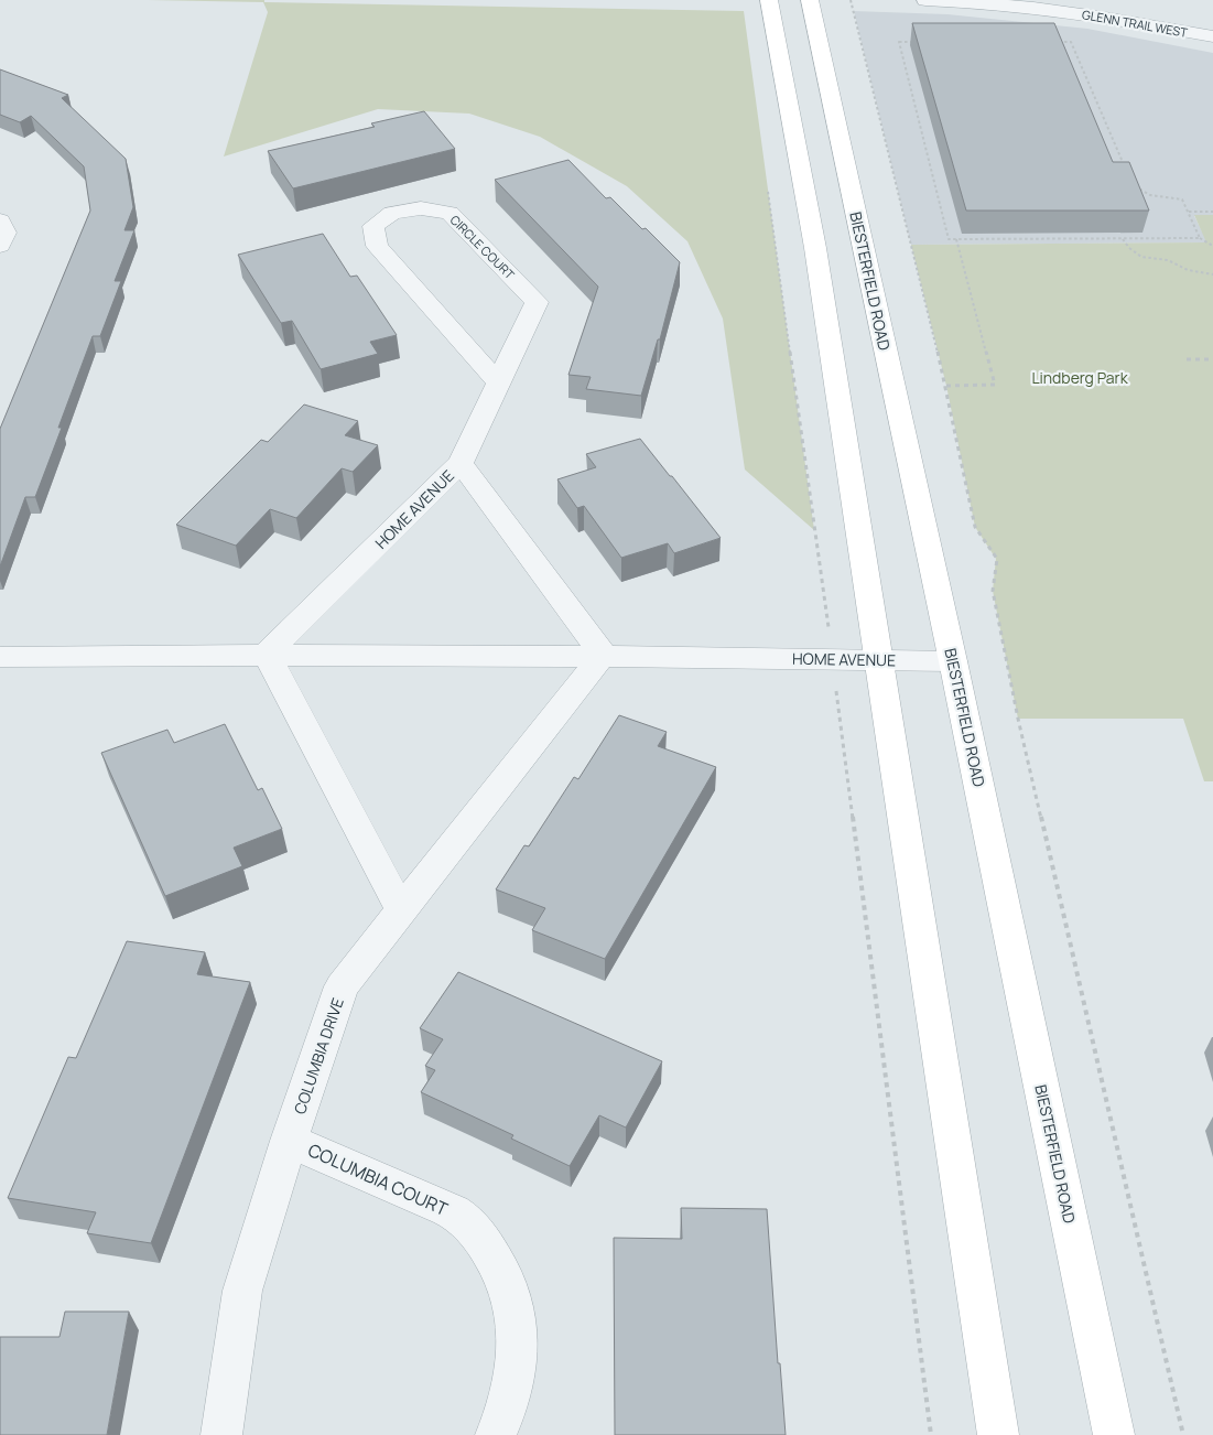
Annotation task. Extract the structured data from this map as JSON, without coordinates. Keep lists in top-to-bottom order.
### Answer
{
  "streets": {
    "street": [
      "GLENN TRAIL WEST",
      "CIRCLE COURT",
      "BIESTERFIELD ROAD",
      "HOME AVENUE",
      "COLUMBIA DRIVE",
      "COLUMBIA COURT"
    ]
  },
  "crossings": [
    ["CIRCLE COURT", "HOME AVENUE"],
    ["BIESTERFIELD ROAD", "HOME AVENUE"],
    ["HOME AVENUE", "COLUMBIA DRIVE"],
    ["COLUMBIA DRIVE", "COLUMBIA COURT"]
  ],
  "parks": ["Lindberg Park"]
}
